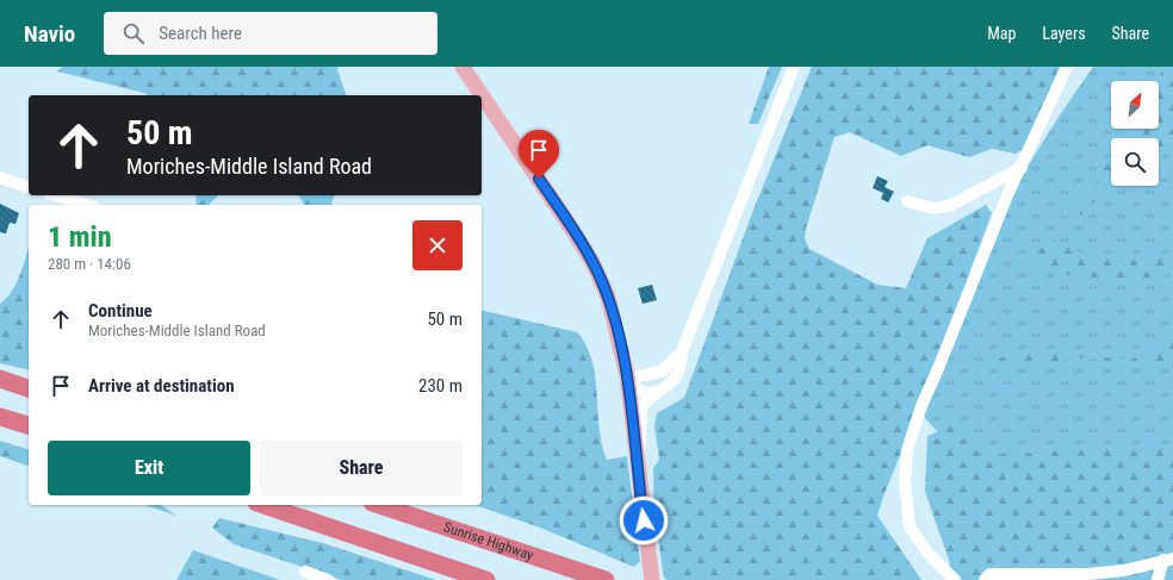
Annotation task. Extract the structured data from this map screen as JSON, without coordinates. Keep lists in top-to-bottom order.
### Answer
{
  "streets": {
    "highway": ["Sunrise Highway"]
  },
  "north": "top right",
  "page": {
    "header": "Navio",
    "search": "Search here",
    "nav": ["Map", "Layers", "Share"],
    "turn": ["50 m", "Moriches-Middle Island Road"],
    "heading": ["1 min", "280 m · 14:06"],
    "list": [
      {
        "name": "Continue",
        "note": "Moriches-Middle Island Road",
        "value": "50 m"
      },
      {
        "name": "Arrive at destination",
        "value": "230 m"
      }
    ],
    "buttons": ["Exit", "Share"]
  }
}
